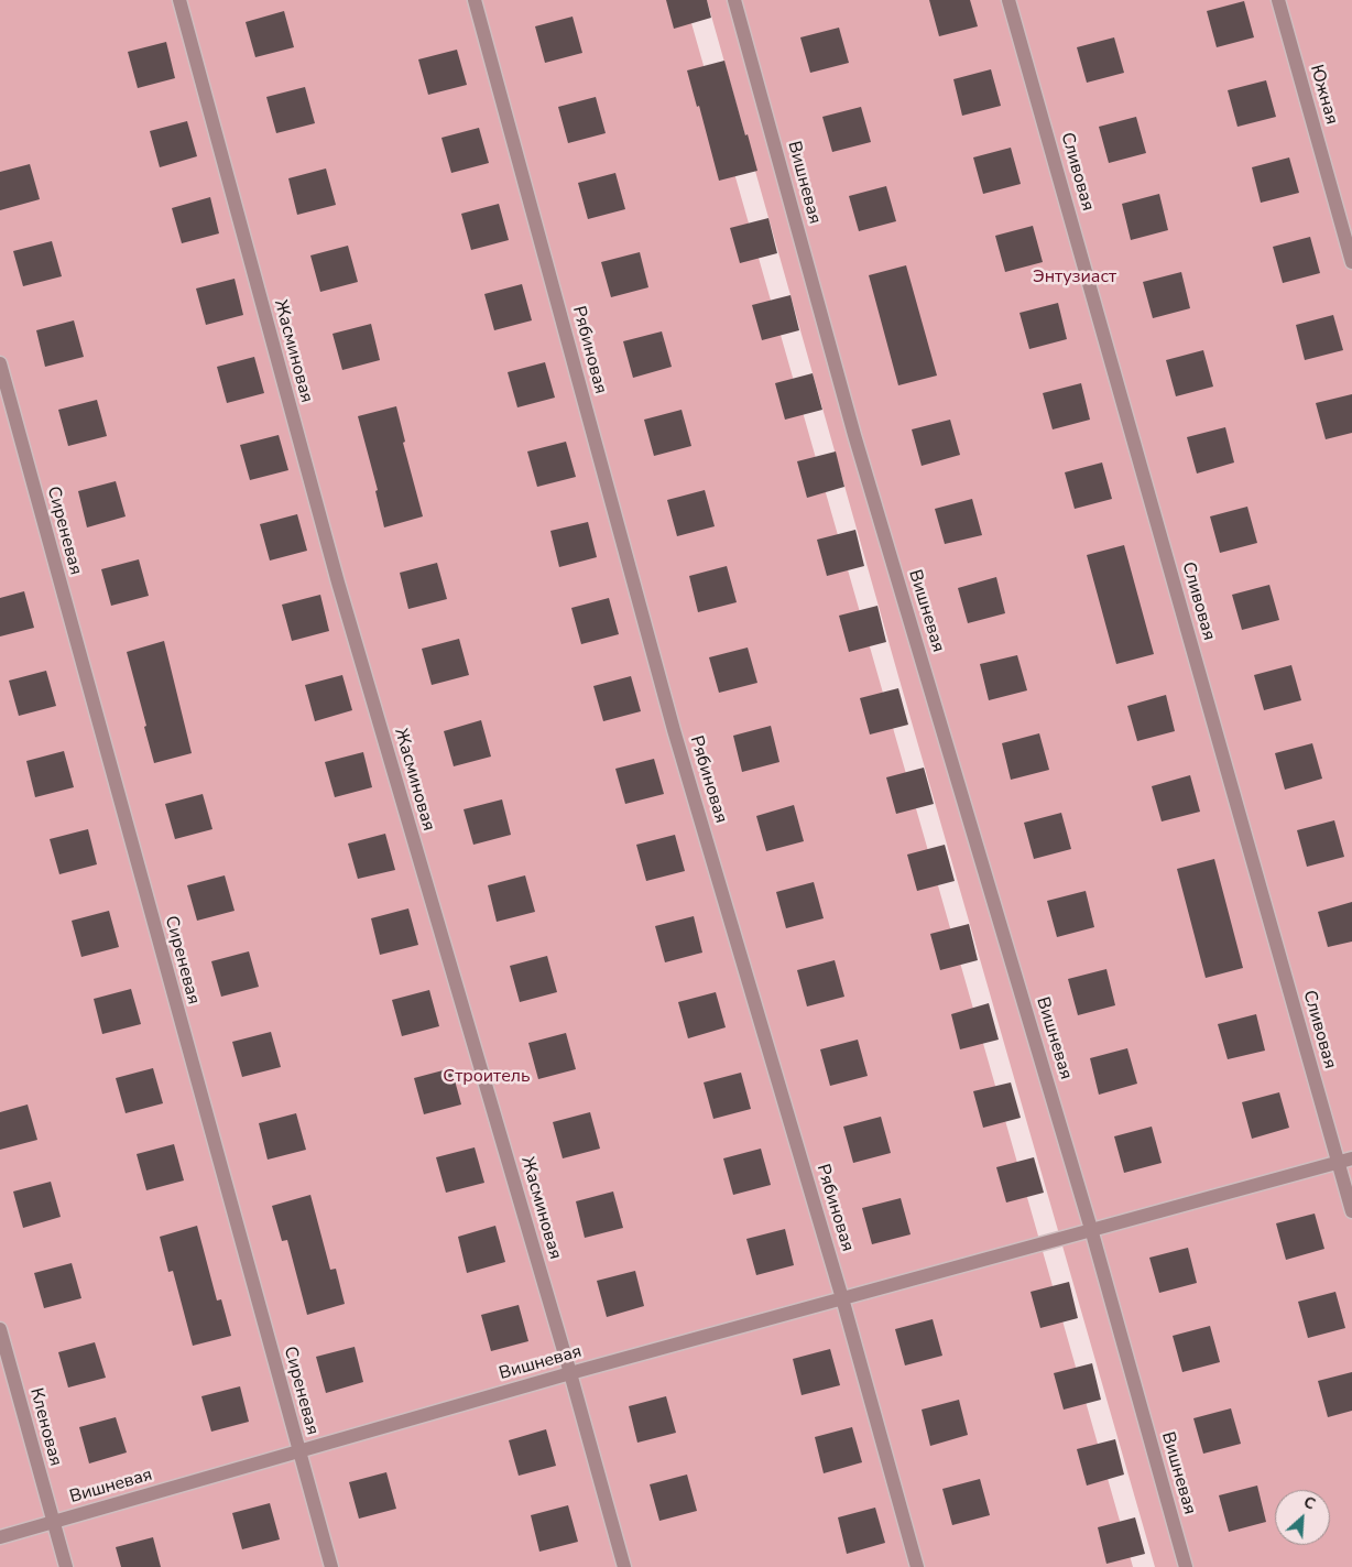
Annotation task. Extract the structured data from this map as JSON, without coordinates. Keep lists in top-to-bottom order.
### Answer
{
  "streets": {
    "street": [
      "Южная",
      "Сливовая",
      "Вишневая",
      "Рябиновая",
      "Жасминовая",
      "Сиреневая",
      "Кленовая"
    ]
  },
  "crossings": [
    ["Сливовая", "Вишневая"],
    ["Вишневая", "Рябиновая"],
    ["Вишневая", "Жасминовая"],
    ["Вишневая", "Сиреневая"],
    ["Вишневая", "Кленовая"]
  ],
  "parks": ["Энтузиаст", "Строитель"],
  "north": "top right"
}
